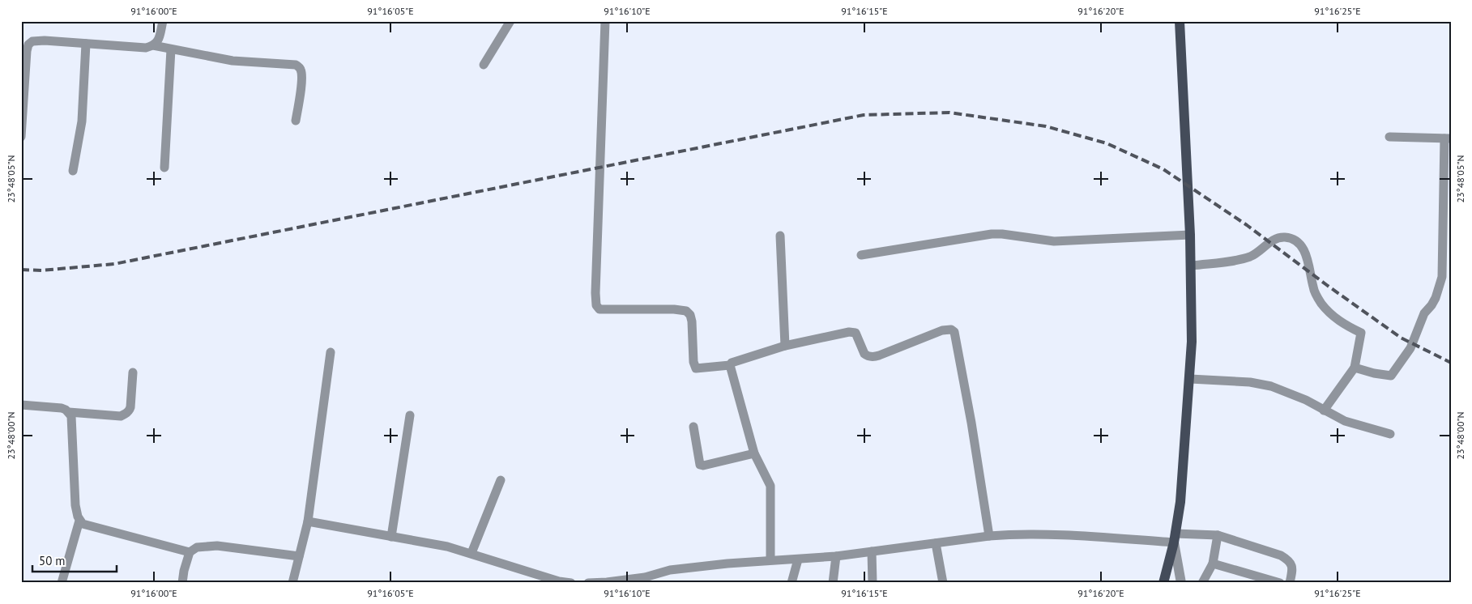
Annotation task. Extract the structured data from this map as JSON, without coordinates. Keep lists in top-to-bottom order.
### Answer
{
  "scale_bar": "50 m",
  "coordinates": [
    "91°16'00\"E",
    "91°16'05\"E",
    "91°16'10\"E",
    "91°16'15\"E",
    "91°16'20\"E",
    "91°16'25\"E",
    "23°48'05\"N",
    "23°48'00\"N"
  ]
}
